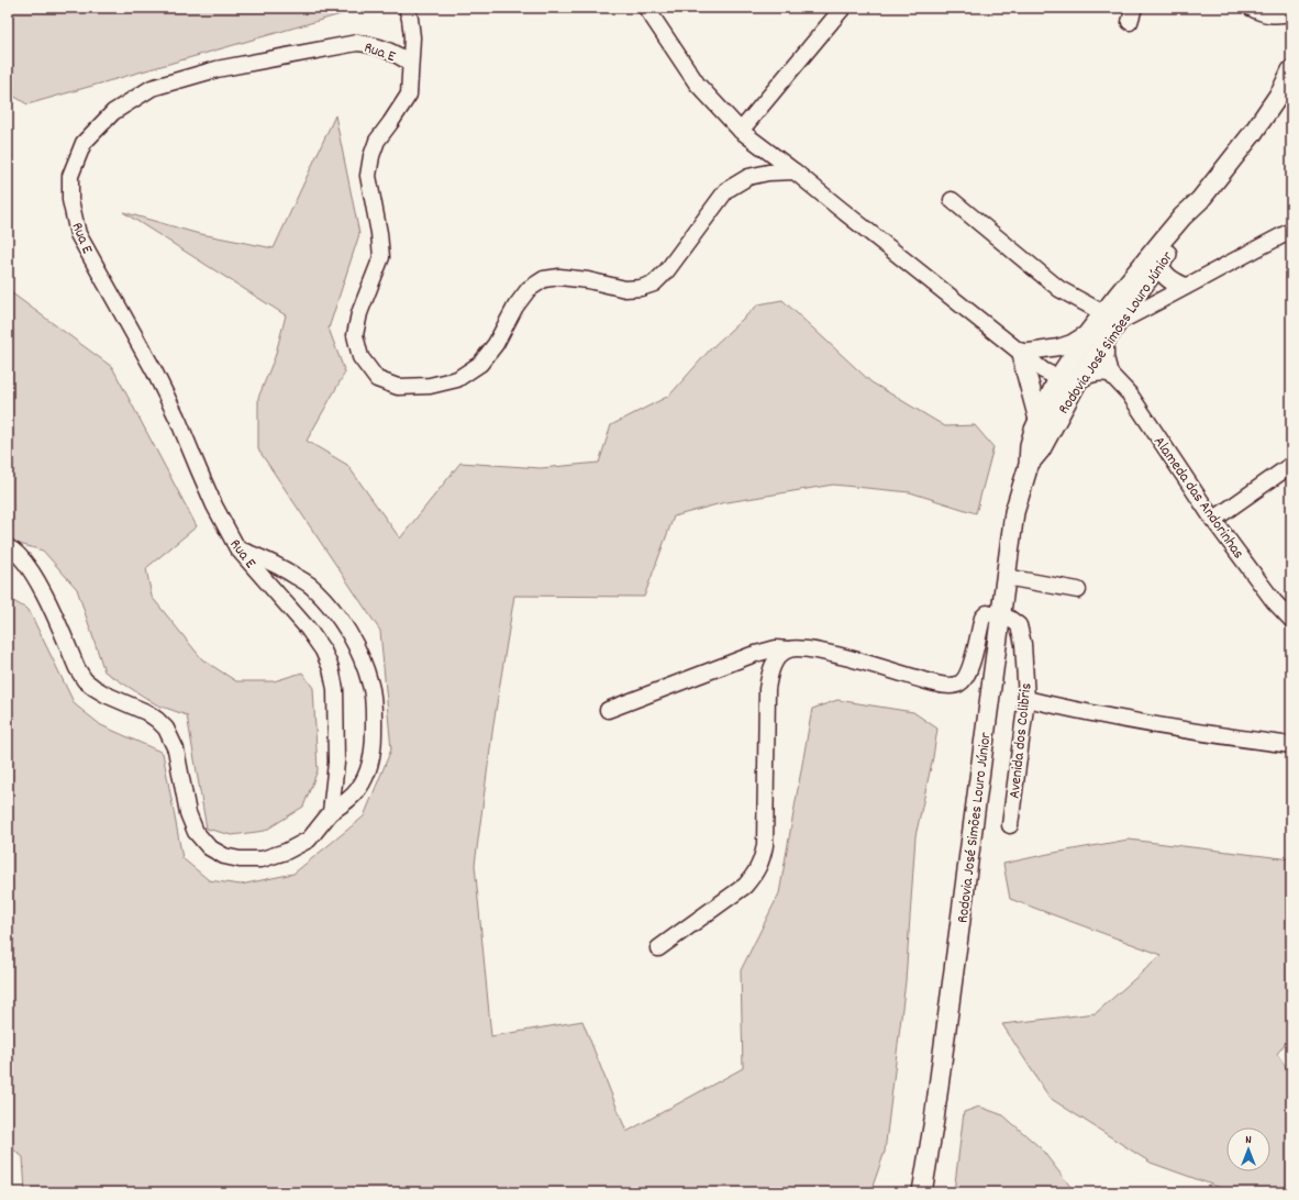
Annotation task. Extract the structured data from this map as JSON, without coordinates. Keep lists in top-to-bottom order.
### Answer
{
  "streets": {
    "main road": ["Rodovia José Simões Louro Júnior"],
    "street": ["Rua E", "Alameda das Andorinhas", "Avenida dos Colibris"]
  },
  "crossings": [
    ["Rodovia José Simões Louro Júnior", "Avenida dos Colibris"]
  ],
  "north": "top"
}
